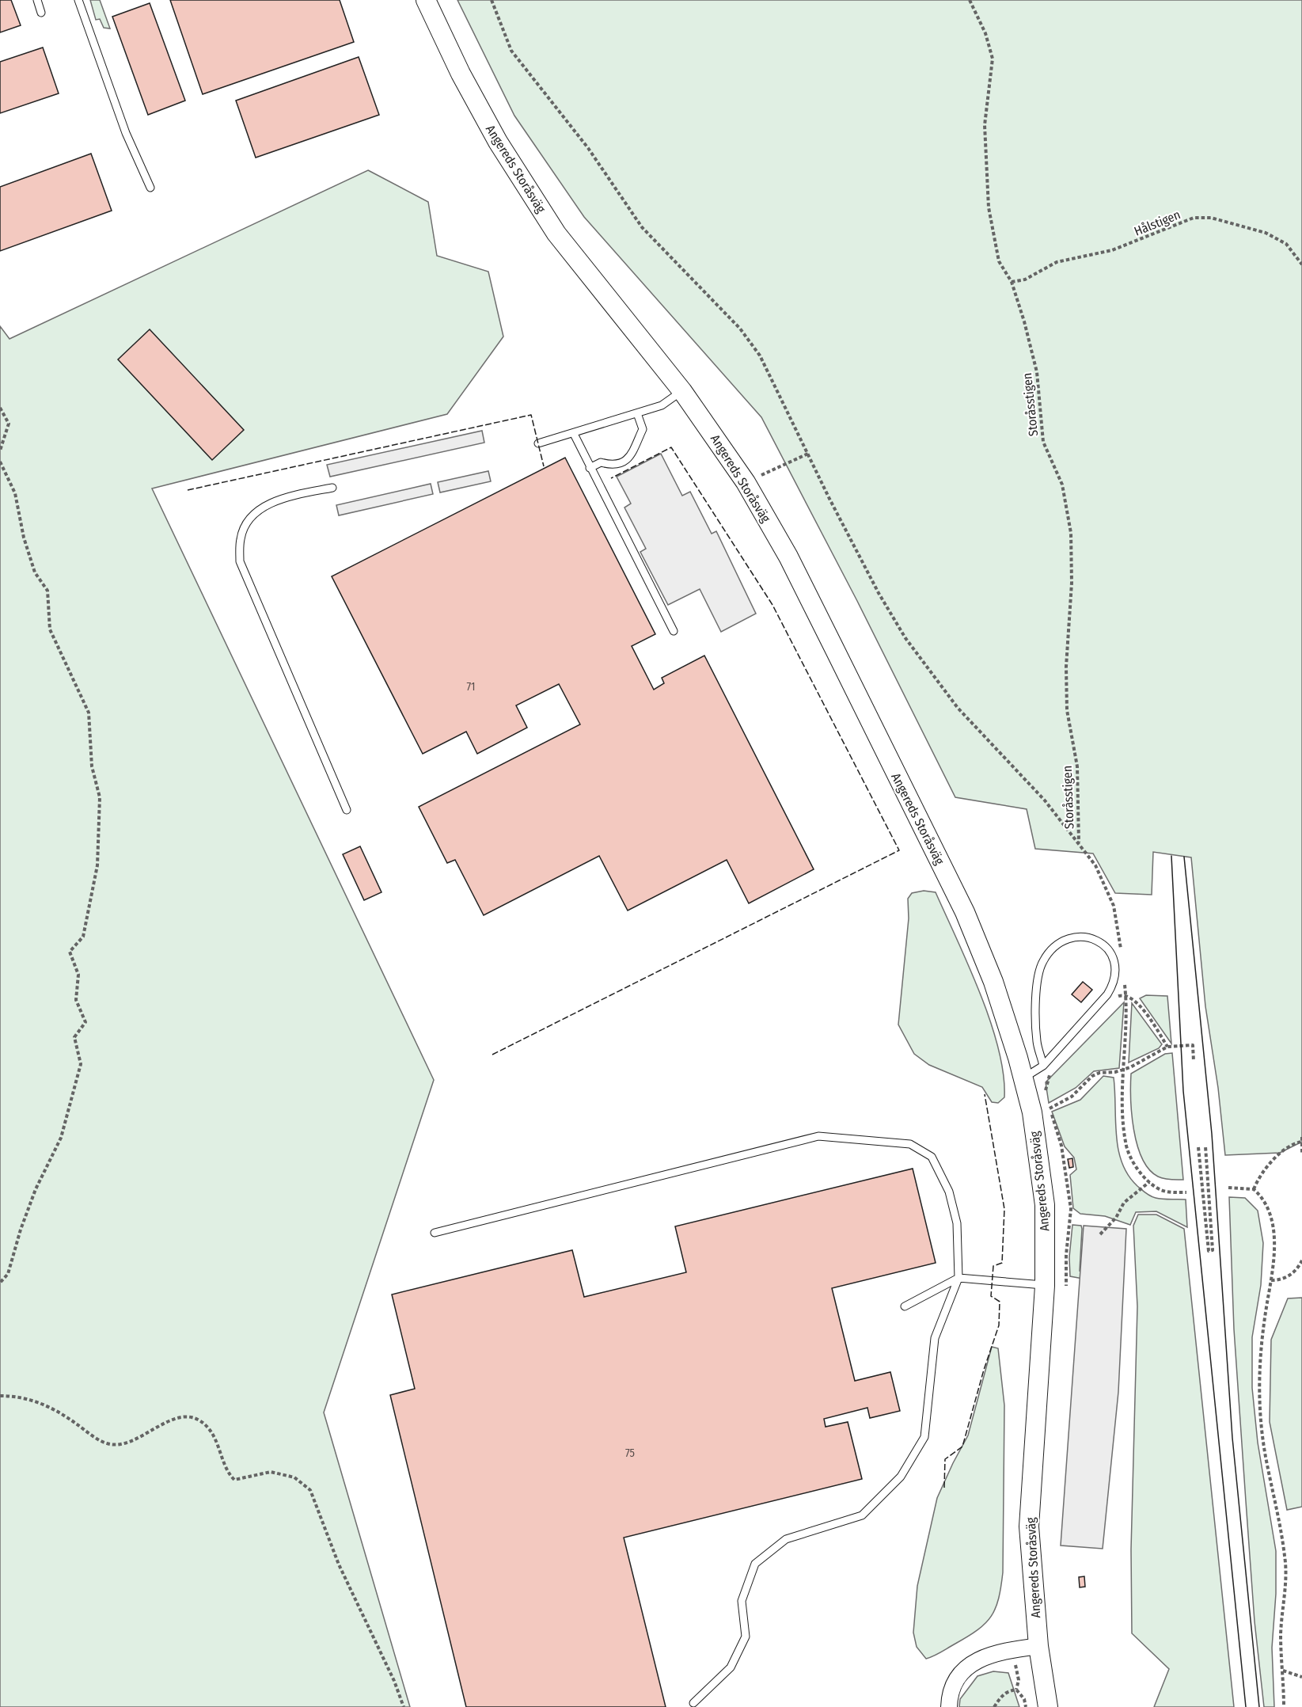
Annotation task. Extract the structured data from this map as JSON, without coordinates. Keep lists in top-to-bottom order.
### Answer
{
  "streets": {
    "street": ["Angereds Storåsväg"],
    "path": ["Hålstigen", "Storåsstigen"]
  },
  "crossings": [
    ["Hålstigen", "Storåsstigen"]
  ],
  "house_numbers": ["71", "75"]
}
